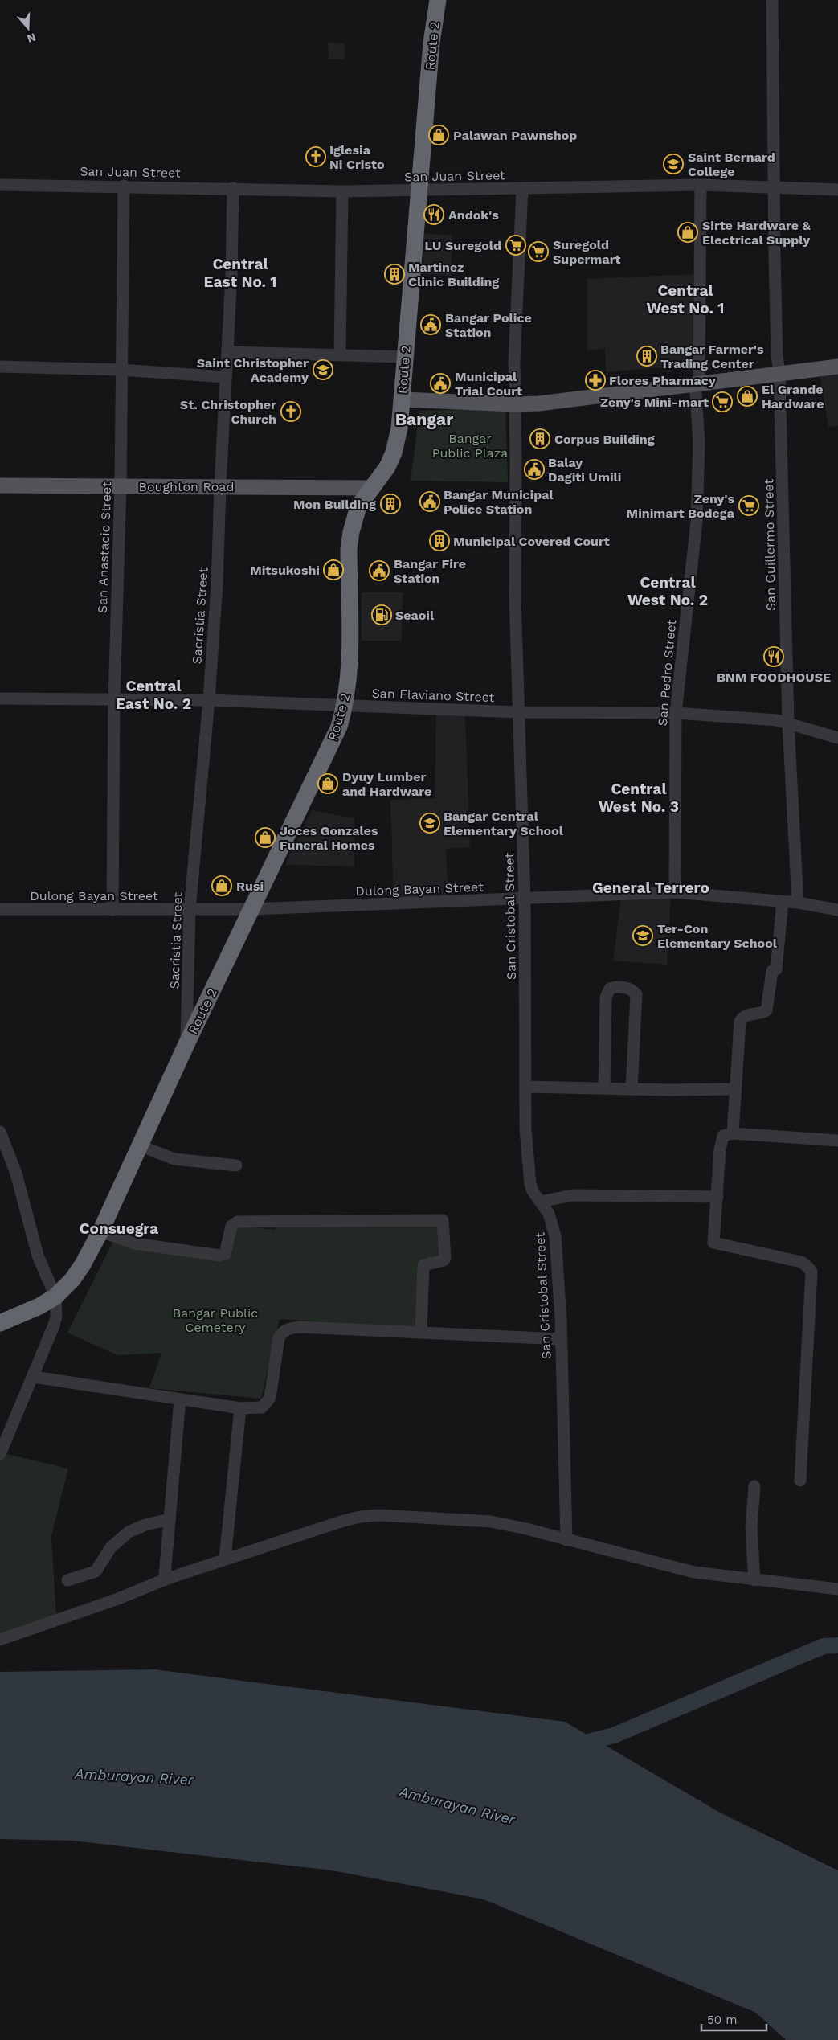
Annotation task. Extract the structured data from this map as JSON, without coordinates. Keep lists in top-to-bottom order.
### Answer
{
  "streets": {
    "highway": ["Route 2"],
    "main road": ["Boughton Road"],
    "street": [
      "San Juan Street",
      "San Guillermo Street",
      "San Anastacio Street",
      "Sacristia Street",
      "San Pedro Street",
      "San Flaviano Street",
      "Dulong Bayan Street",
      "San Cristobal Street"
    ]
  },
  "crossings": [
    ["Route 2", "San Juan Street"],
    ["Route 2", "Boughton Road"],
    ["Route 2", "Sacristia Street"],
    ["Route 2", "San Flaviano Street"],
    ["Route 2", "Dulong Bayan Street"],
    ["San Juan Street", "San Guillermo Street"],
    ["San Juan Street", "San Anastacio Street"],
    ["San Juan Street", "Sacristia Street"],
    ["San Juan Street", "San Pedro Street"],
    ["San Juan Street", "San Cristobal Street"],
    ["Boughton Road", "San Anastacio Street"],
    ["Boughton Road", "Sacristia Street"],
    ["San Guillermo Street", "San Flaviano Street"],
    ["San Guillermo Street", "Dulong Bayan Street"],
    ["San Anastacio Street", "San Flaviano Street"],
    ["San Anastacio Street", "Dulong Bayan Street"],
    ["Sacristia Street", "San Flaviano Street"],
    ["Sacristia Street", "Dulong Bayan Street"],
    ["San Pedro Street", "San Flaviano Street"],
    ["San Pedro Street", "Dulong Bayan Street"],
    ["San Flaviano Street", "San Cristobal Street"],
    ["Dulong Bayan Street", "San Cristobal Street"]
  ],
  "districts": [
    "Central East No. 1",
    "Central West No. 1",
    "Bangar",
    "Central West No. 2",
    "Central East No. 2",
    "Central West No. 3",
    "General Terrero",
    "Consuegra"
  ],
  "water": ["Amburayan River"],
  "parks": ["Bangar Public Plaza", "Bangar Public Cemetery"],
  "places": {
    "shop": [
      "Palawan Pawnshop",
      "Sirte Hardware & Electrical Supply",
      "El Grande Hardware",
      "Mitsukoshi",
      "Dyuy Lumber and Hardware",
      "Joces Gonzales Funeral Homes",
      "Rusi"
    ],
    "church": ["Iglesia Ni Cristo", "St. Christopher Church"],
    "school or university": [
      "Saint Bernard College",
      "Saint Christopher Academy",
      "Bangar Central Elementary School",
      "Ter-Con Elementary School"
    ],
    "restaurant": ["Andok's", "BNM FOODHOUSE"],
    "supermarket": [
      "LU Suregold",
      "Suregold Supermart",
      "Zeny's Mini-mart",
      "Zeny's Minimart Bodega"
    ],
    "building": [
      "Martinez Clinic Building",
      "Bangar Farmer's Trading Center",
      "Corpus Building",
      "Mon Building",
      "Municipal Covered Court"
    ],
    "public building": [
      "Bangar Police Station",
      "Municipal Trial Court",
      "Balay Dagiti Umili",
      "Bangar Municipal Police Station",
      "Bangar Fire Station"
    ],
    "pharmacy": ["Flores Pharmacy"],
    "fuel station": ["Seaoil"]
  },
  "scale_bar": "50 m",
  "north": "bottom"
}
